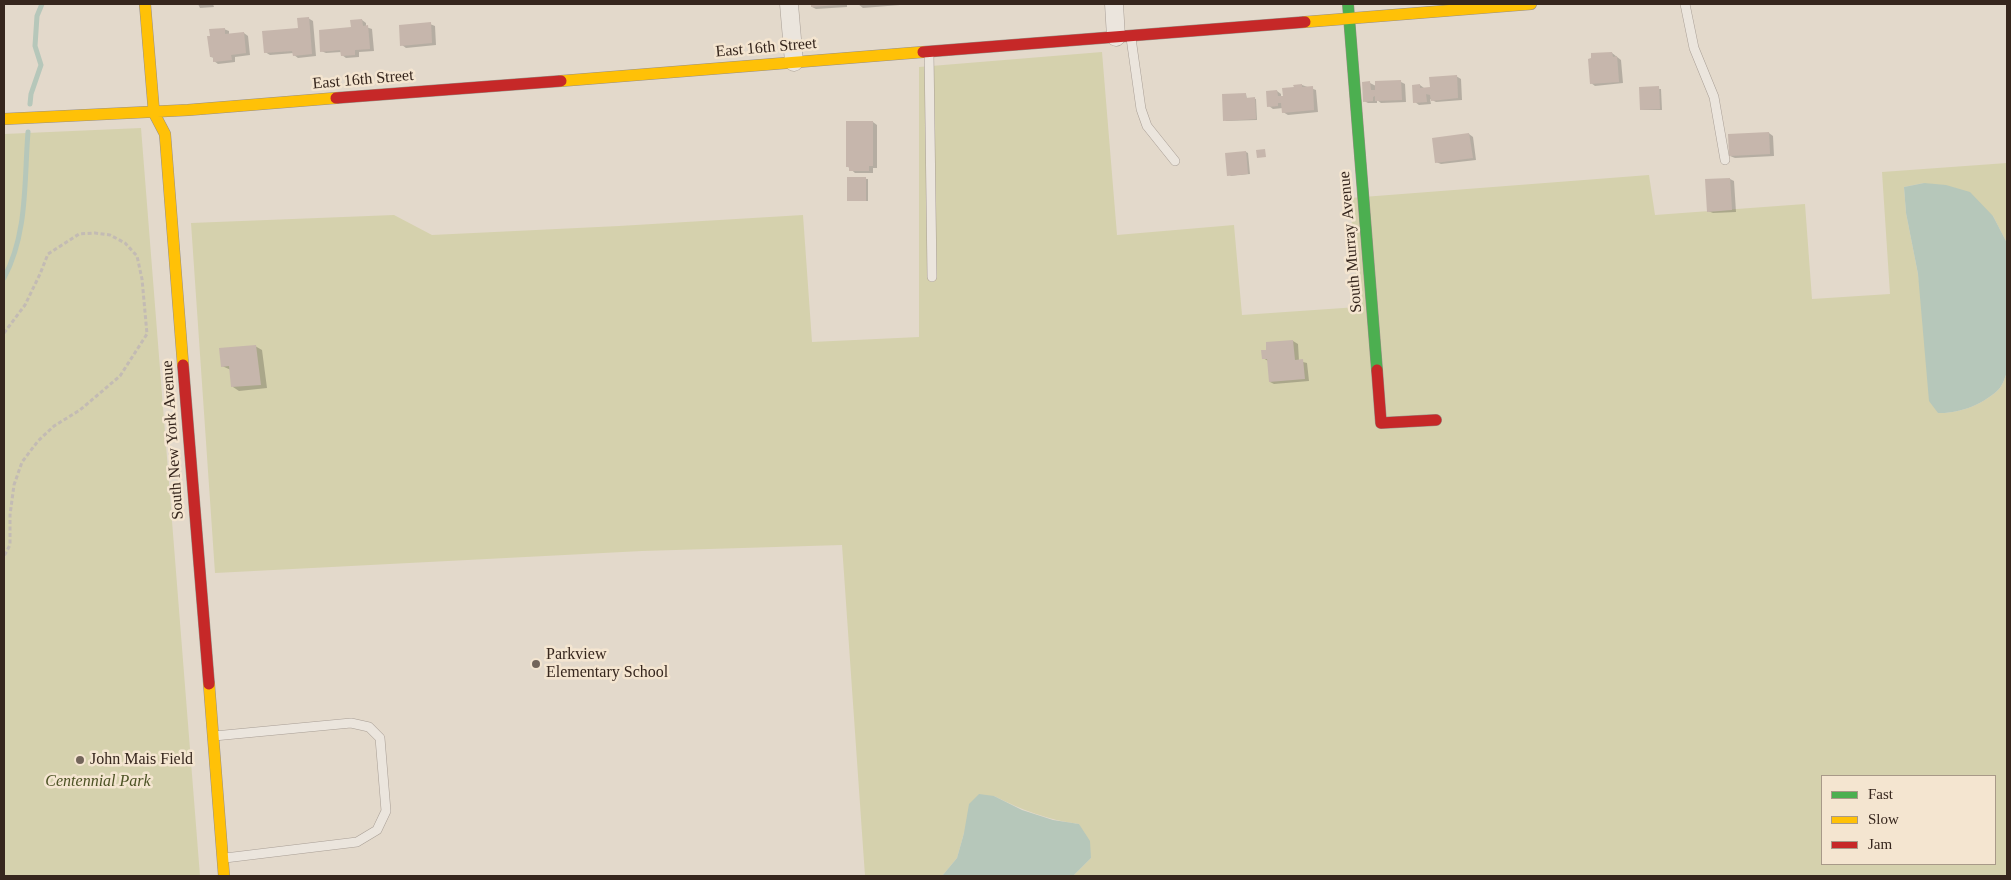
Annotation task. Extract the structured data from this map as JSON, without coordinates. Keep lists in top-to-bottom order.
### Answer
{
  "streets": {
    "street": ["East 16th Street", "South Murray Avenue", "South New York Avenue"]
  },
  "crossings": [
    ["East 16th Street", "South Murray Avenue"],
    ["East 16th Street", "South New York Avenue"]
  ],
  "parks": ["Centennial Park"],
  "places": ["Parkview Elementary School", "John Mais Field"],
  "legend": ["Fast", "Slow", "Jam"]
}
